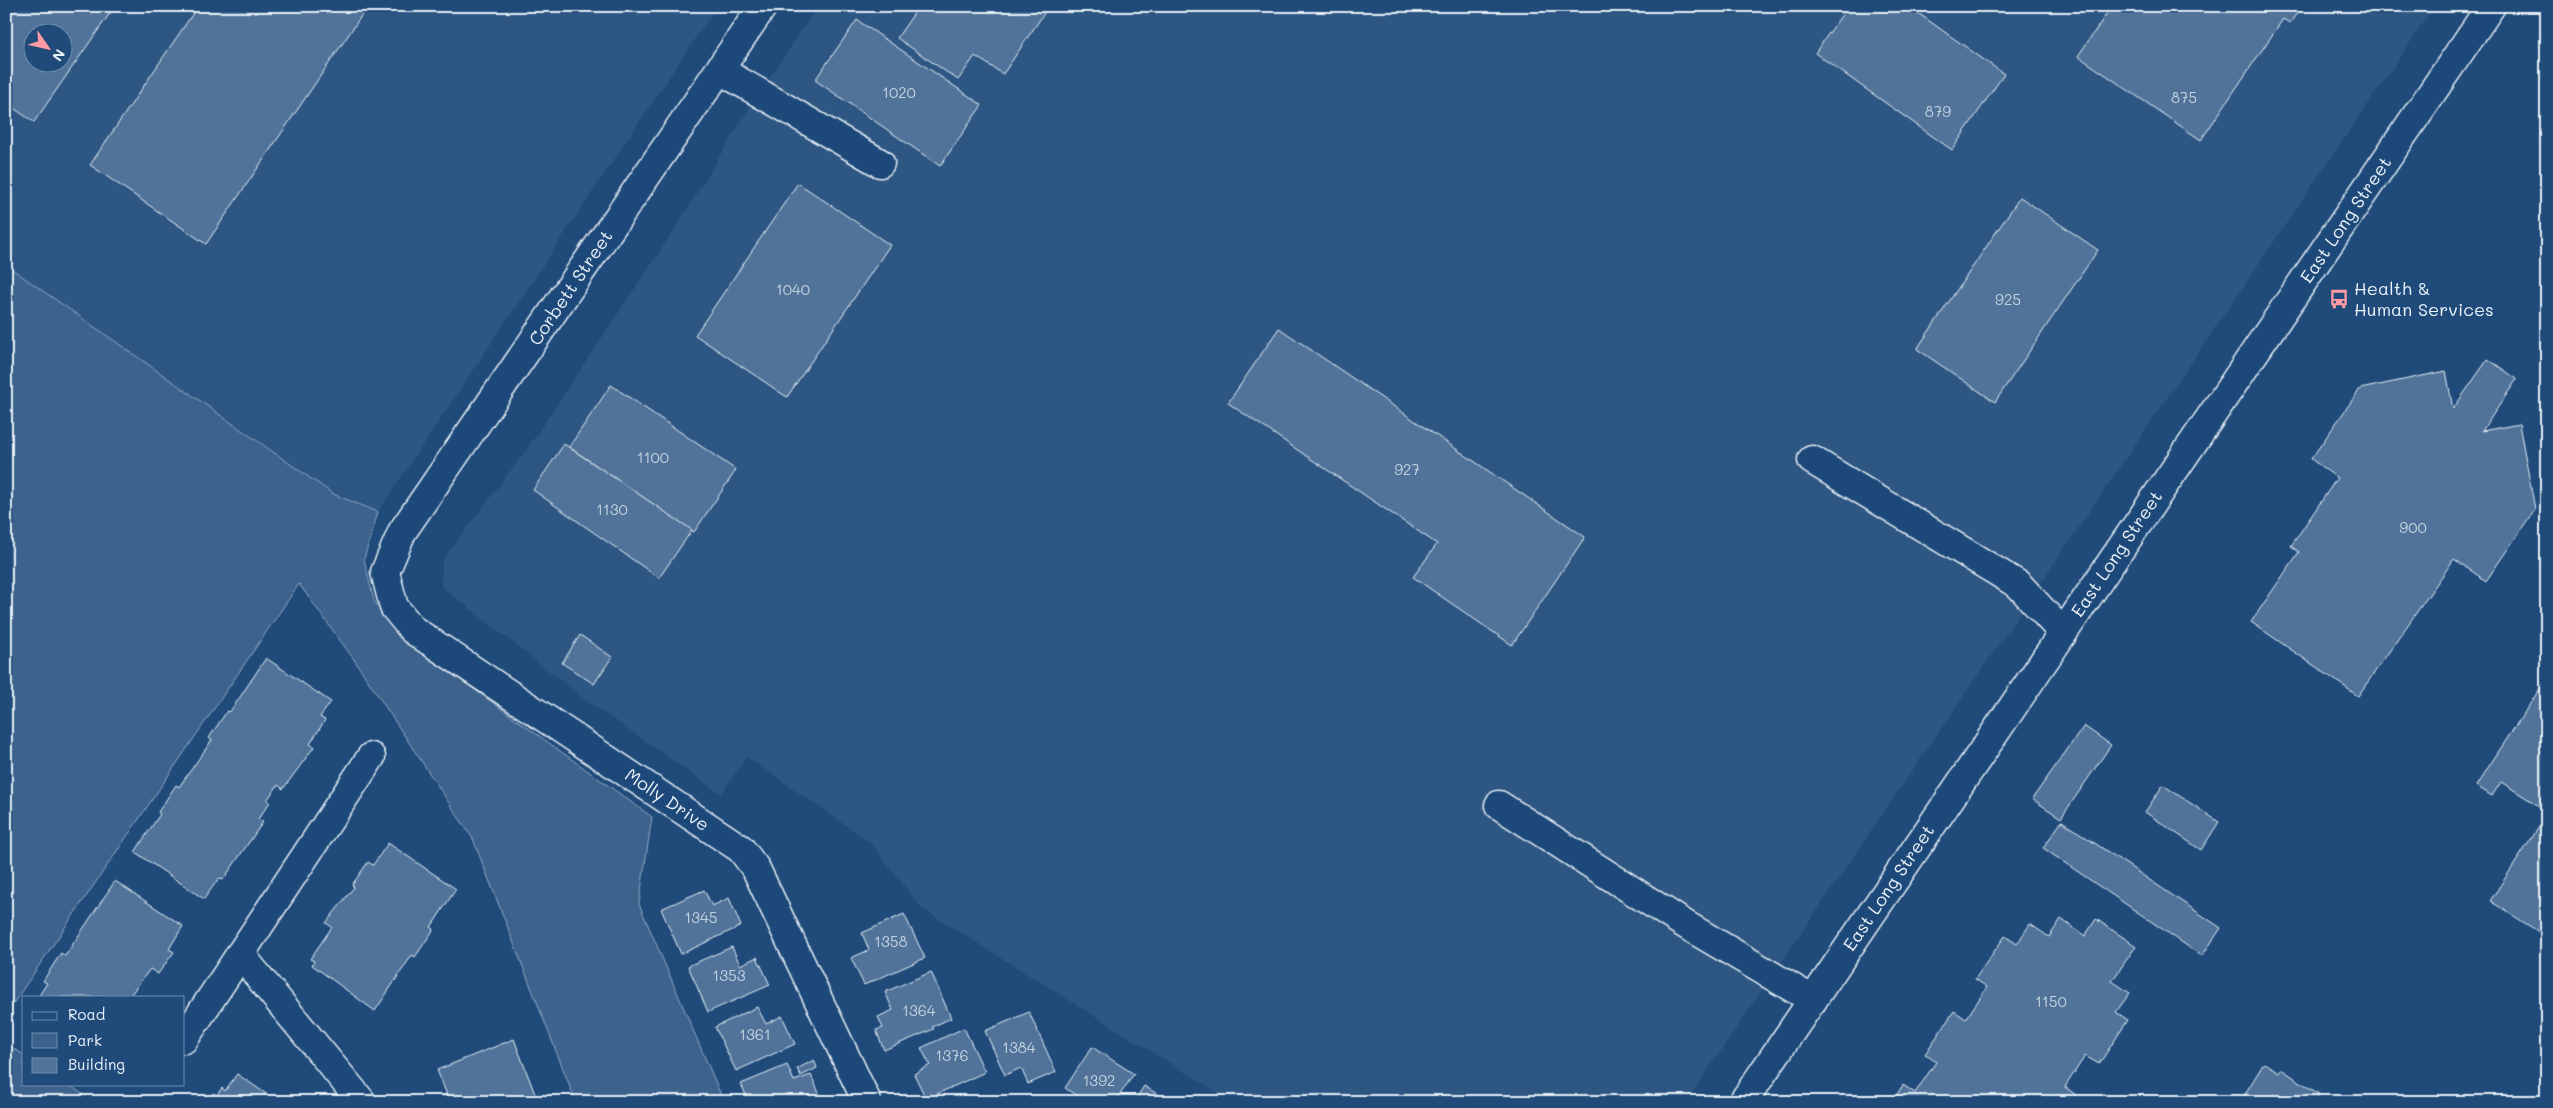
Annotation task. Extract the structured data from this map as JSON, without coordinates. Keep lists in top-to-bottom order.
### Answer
{
  "streets": {
    "street": ["East Long Street", "Corbett Street", "Molly Drive"]
  },
  "crossings": [
    ["Corbett Street", "Molly Drive"]
  ],
  "places": {
    "bus stop": ["Health & Human Services"]
  },
  "house_numbers": [
    "1020",
    "875",
    "879",
    "1040",
    "925",
    "1100",
    "927",
    "1130",
    "900",
    "1345",
    "1358",
    "1353",
    "1150",
    "1364",
    "1361",
    "1384",
    "1376",
    "1392"
  ],
  "legend": ["Road", "Park", "Building"],
  "north": "bottom right"
}
